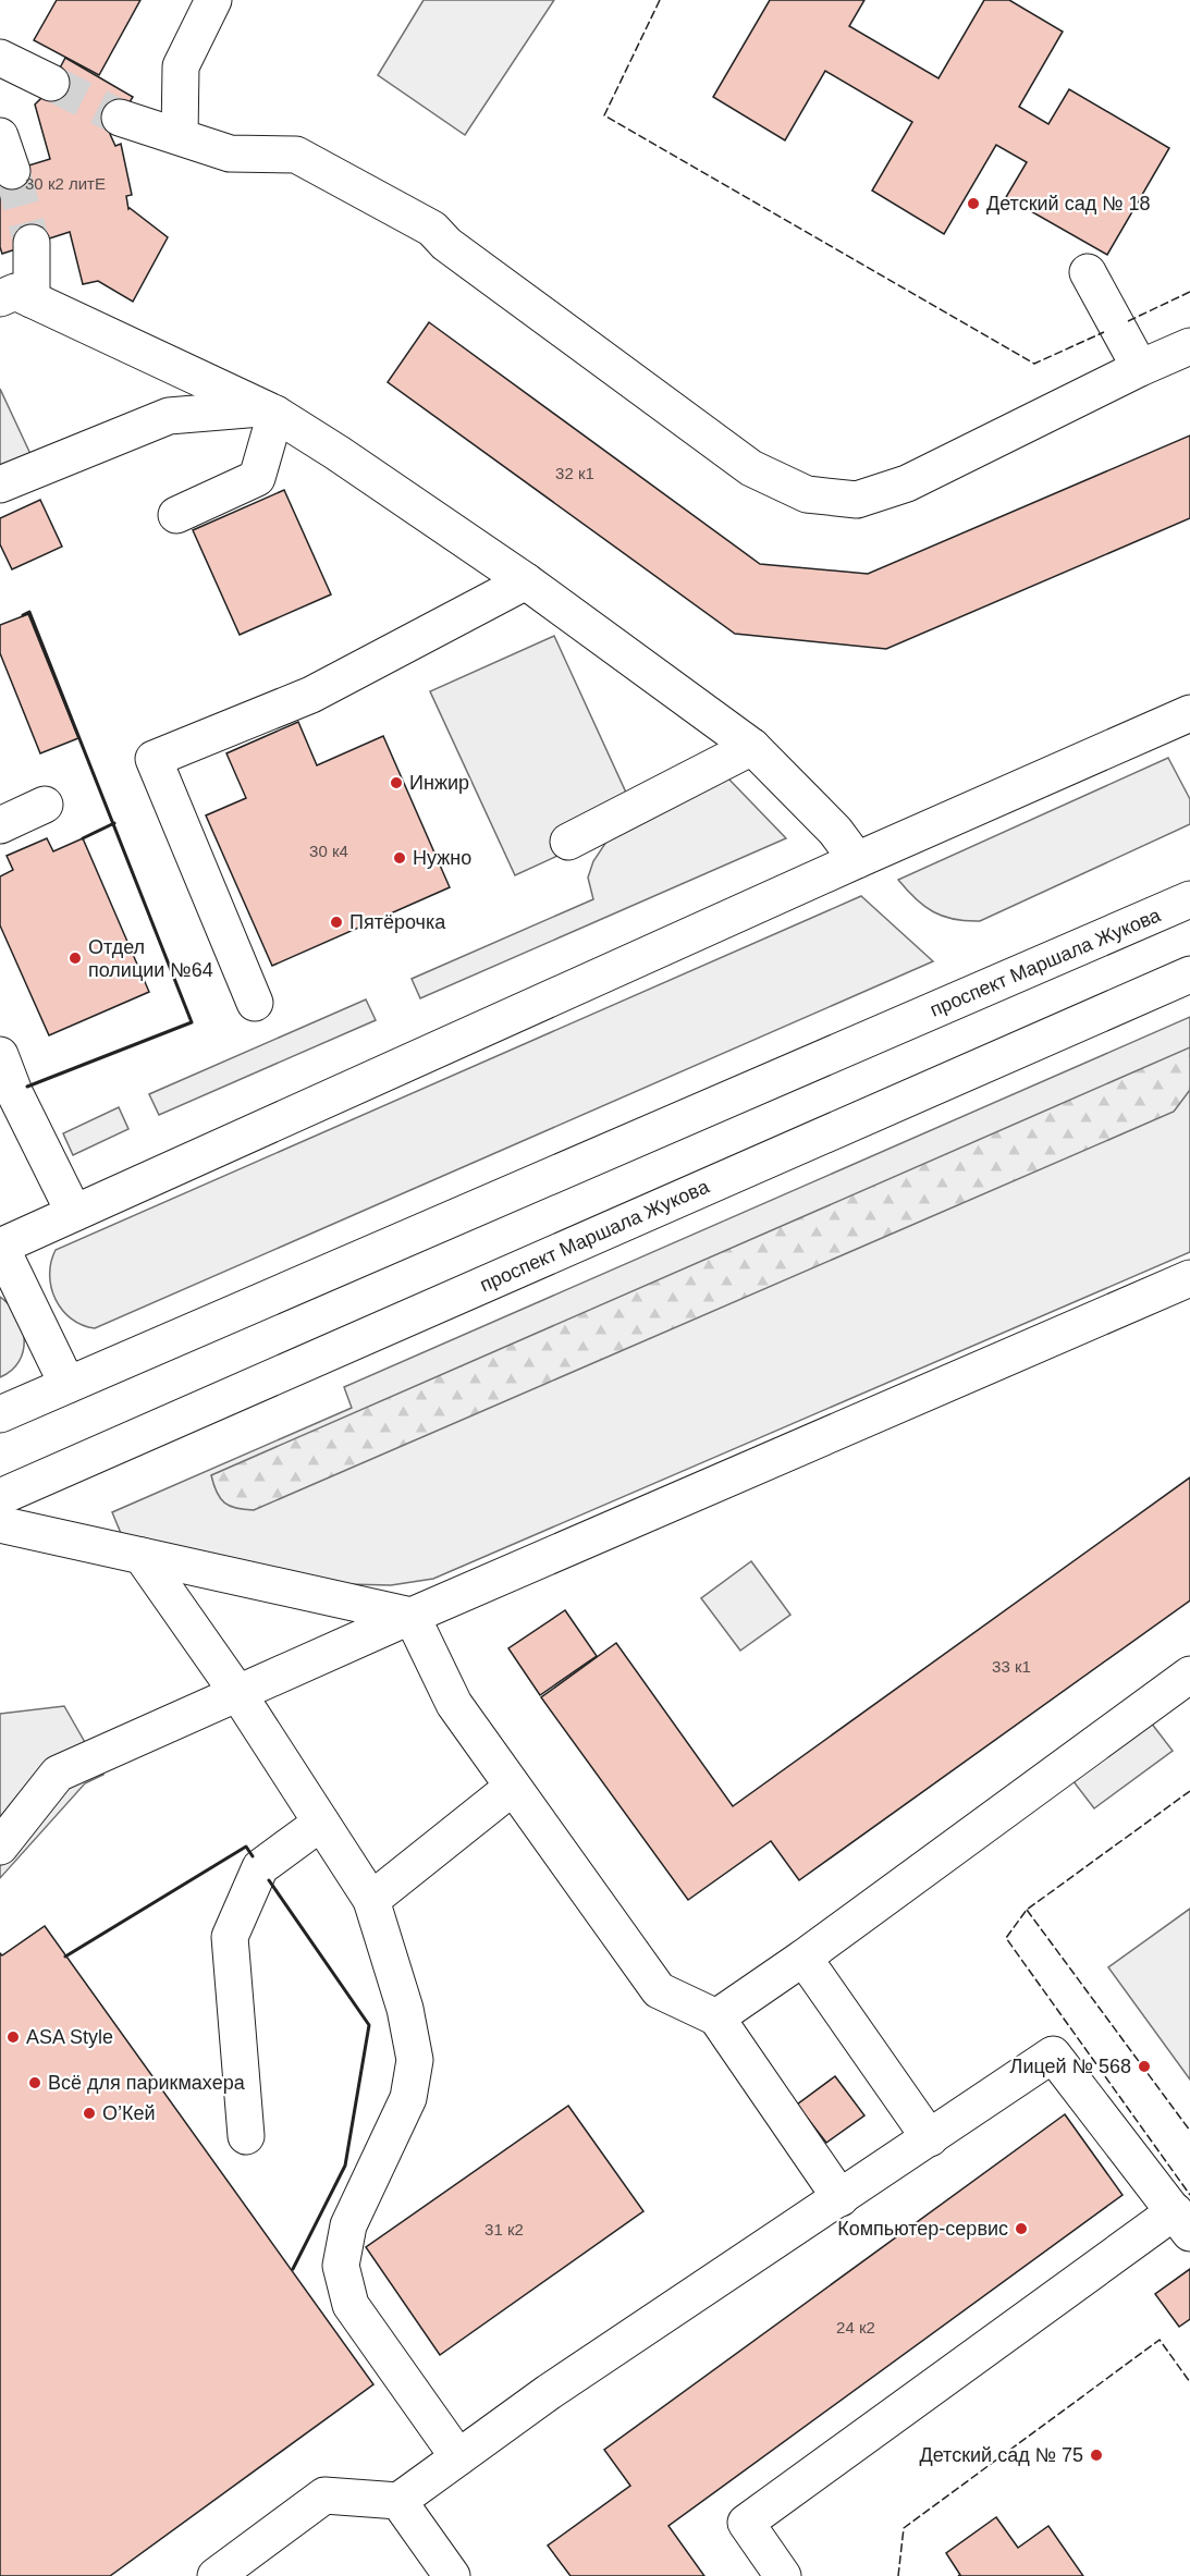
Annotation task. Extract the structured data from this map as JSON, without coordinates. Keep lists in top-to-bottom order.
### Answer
{
  "streets": {
    "street": ["проспект Маршала Жукова"]
  },
  "places": [
    "Детский сад № 18",
    "Инжир",
    "Нужно",
    "Пятёрочка",
    "Отдел полиции №64",
    "ASA Style",
    "Лицей № 568",
    "Всё для парикмахера",
    "О’Кей",
    "Компьютер-сервис",
    "Детский сад № 75"
  ],
  "house_numbers": [
    "30 к2 литЕ",
    "32 к1",
    "30 к4",
    "33 к1",
    "31 к2",
    "24 к2"
  ]
}
